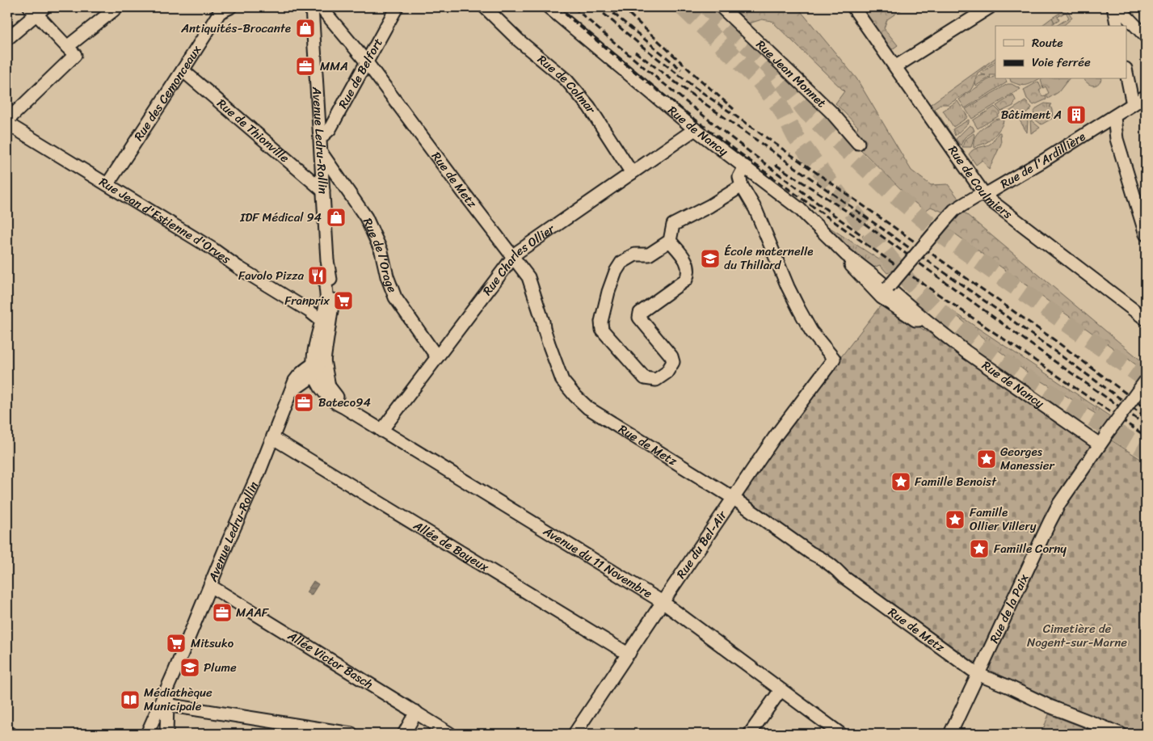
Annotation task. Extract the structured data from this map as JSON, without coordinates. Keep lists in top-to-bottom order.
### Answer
{
  "streets": {
    "street": [
      "Rue de Belfort",
      "Rue Jean Monnet",
      "Rue de Colmar",
      "Rue des Cemonceaux",
      "Rue de Thionville",
      "Rue de Nancy",
      "Avenue Ledru-Rollin",
      "Rue de l'Ardillière",
      "Rue de Metz",
      "Rue de Coulmiers",
      "Rue Jean d'Estienne d'Orves",
      "Rue de l'Orage",
      "Rue Charles Ollier",
      "Rue du Bel-Air",
      "Allée de Bayeux",
      "Avenue du 11 Novembre",
      "Rue de la Paix",
      "Allée Victor Basch"
    ]
  },
  "crossings": [
    ["Rue de Belfort", "Avenue Ledru-Rollin"],
    ["Rue de Belfort", "Rue de Metz"],
    ["Rue de Colmar", "Rue Charles Ollier"],
    ["Rue des Cemonceaux", "Rue de Thionville"],
    ["Rue des Cemonceaux", "Rue Jean d'Estienne d'Orves"],
    ["Rue de Thionville", "Avenue Ledru-Rollin"],
    ["Rue de Nancy", "Rue de l'Ardillière"],
    ["Rue de Nancy", "Rue Charles Ollier"],
    ["Rue de Nancy", "Rue de la Paix"],
    ["Avenue Ledru-Rollin", "Rue Jean d'Estienne d'Orves"],
    ["Avenue Ledru-Rollin", "Rue de l'Orage"],
    ["Avenue Ledru-Rollin", "Allée de Bayeux"],
    ["Avenue Ledru-Rollin", "Avenue du 11 Novembre"],
    ["Avenue Ledru-Rollin", "Allée Victor Basch"],
    ["Rue de l'Ardillière", "Rue de Coulmiers"],
    ["Rue de Metz", "Rue Charles Ollier"],
    ["Rue de Metz", "Rue du Bel-Air"],
    ["Rue de Metz", "Rue de la Paix"],
    ["Rue de l'Orage", "Rue Charles Ollier"],
    ["Rue Charles Ollier", "Avenue du 11 Novembre"],
    ["Rue du Bel-Air", "Allée de Bayeux"],
    ["Rue du Bel-Air", "Avenue du 11 Novembre"]
  ],
  "parks": ["Cimetière de Nogent-sur-Marne"],
  "places": {
    "shop": ["Antiquités-Brocante", "IDF Médical 94"],
    "office": ["MMA", "Bateco94", "MAAF"],
    "building": ["Bâtiment A"],
    "school or university": ["École maternelle du Thillard", "Plume"],
    "restaurant": ["Favolo Pizza"],
    "supermarket": ["Franprix", "Mitsuko"],
    "place": [
      "Georges Manessier",
      "Famille Benoist",
      "Famille Ollier Villery",
      "Famille Corny"
    ],
    "library": ["Médiathèque Municipale"]
  },
  "legend": ["Route", "Voie ferrée"]
}
